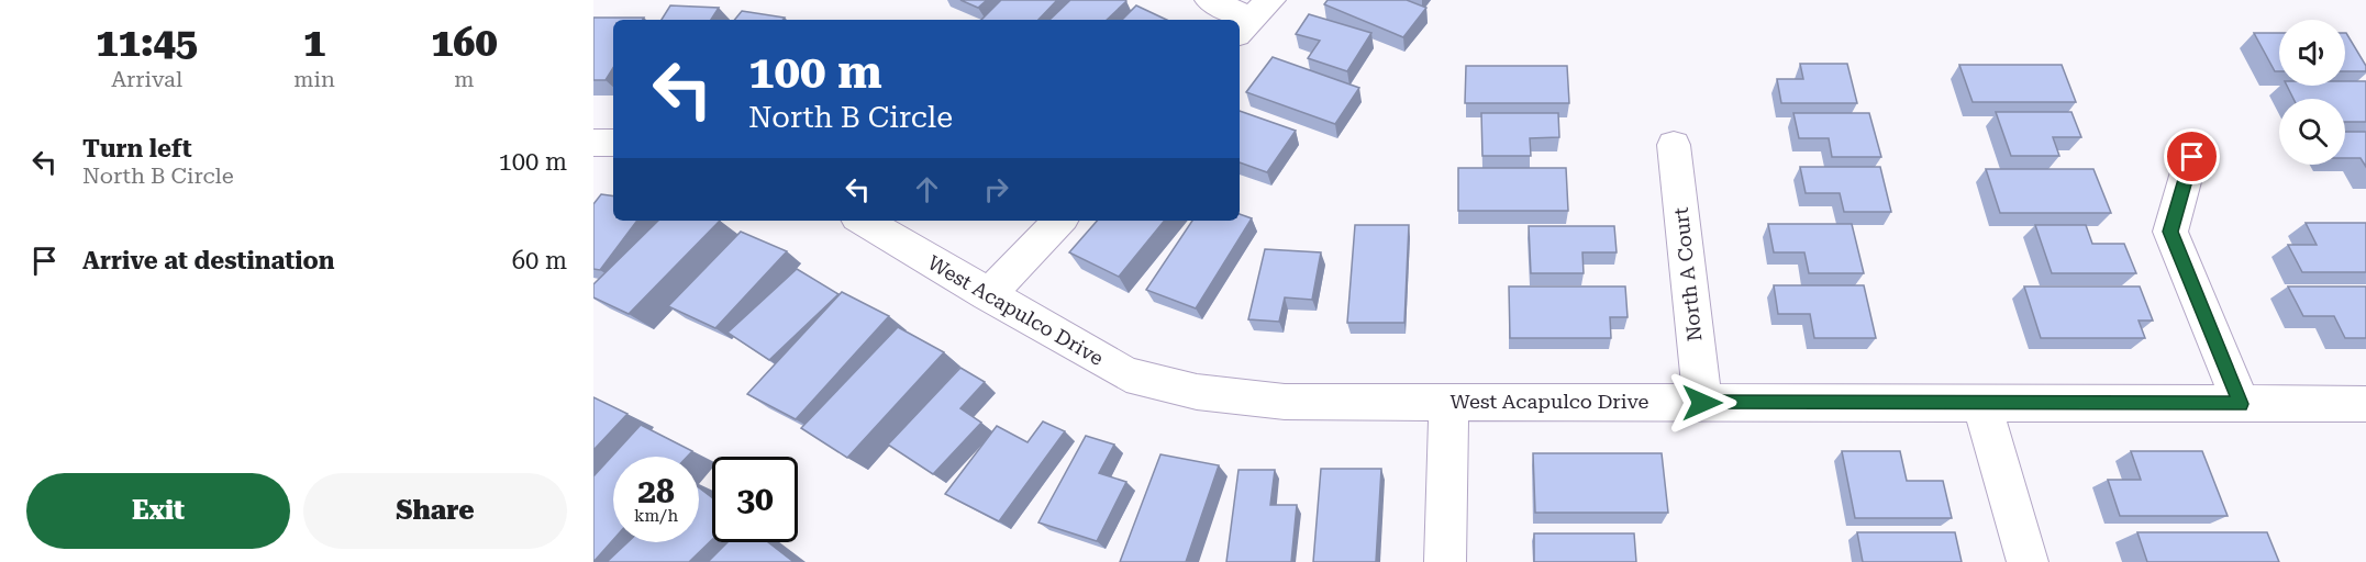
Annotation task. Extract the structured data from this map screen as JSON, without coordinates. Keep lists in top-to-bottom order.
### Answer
{
  "streets": {
    "street": ["North A Court", "West Acapulco Drive"]
  },
  "crossings": [
    ["North A Court", "West Acapulco Drive"]
  ],
  "page": {
    "eta": [
      "11:45",
      "Arrival",
      "1",
      "min",
      "160",
      "m"
    ],
    "turn": ["100 m", "North B Circle"],
    "list": [
      {
        "name": "Turn left",
        "note": "North B Circle",
        "value": "100 m"
      },
      {
        "name": "Arrive at destination",
        "value": "60 m"
      }
    ],
    "speed": "28 km/h",
    "limit": "30",
    "buttons": ["Exit", "Share"]
  }
}
